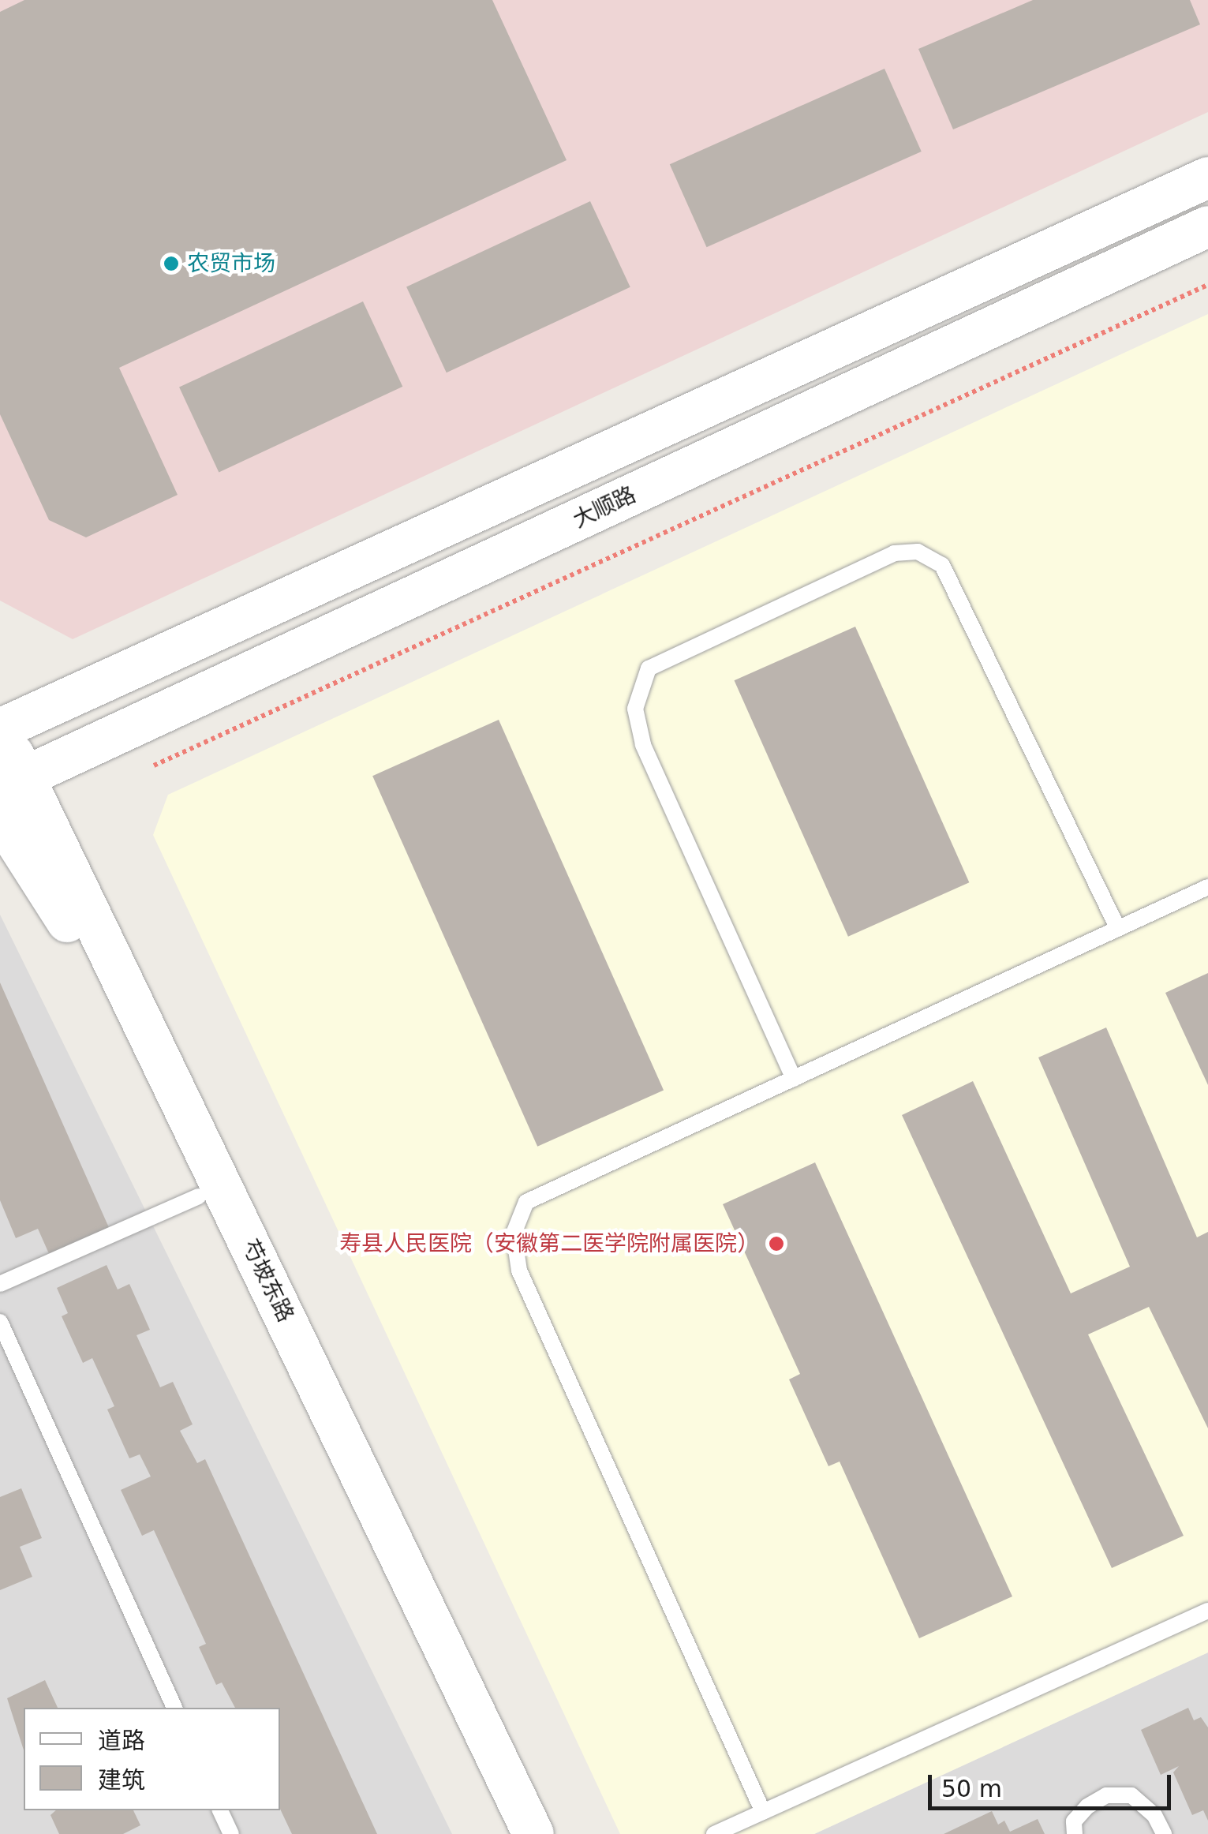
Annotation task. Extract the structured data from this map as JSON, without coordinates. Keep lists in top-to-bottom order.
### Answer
{
  "streets": {
    "street": ["大顺路", "芍坡东路"]
  },
  "crossings": [
    ["大顺路", "芍坡东路"]
  ],
  "places": ["农贸市场", "寿县人民医院（安徽第二医学院附属医院）"],
  "legend": ["道路", "建筑"],
  "scale_bar": "50 m"
}
